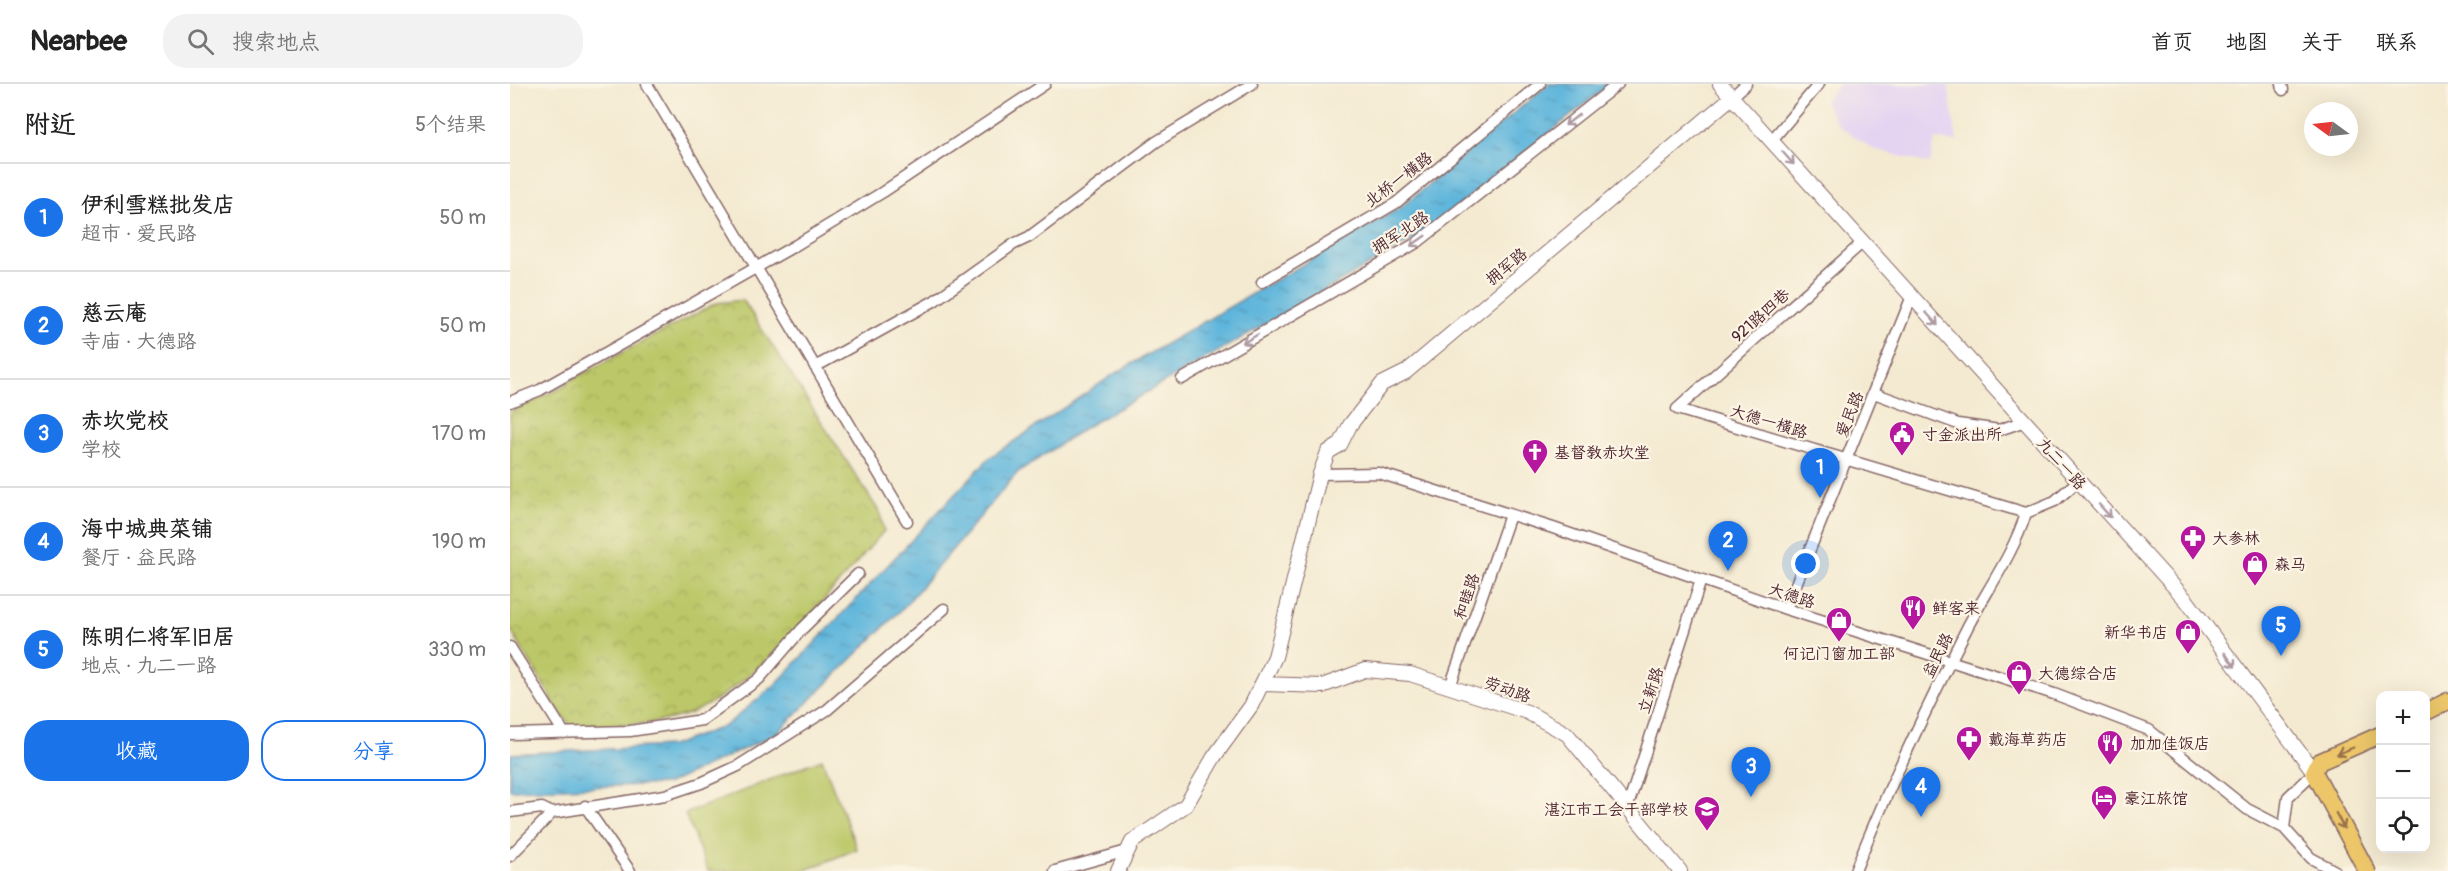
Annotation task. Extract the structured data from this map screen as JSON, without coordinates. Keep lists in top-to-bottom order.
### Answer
{
  "streets": {
    "main road": ["九二一路"],
    "street": [
      "北桥一横路",
      "拥军北路",
      "拥军路",
      "921路四巷",
      "爱民路",
      "大德一横路",
      "大德路",
      "和睦路",
      "益民路",
      "劳动路",
      "立新路"
    ]
  },
  "crossings": [
    ["拥军路", "九二一路"],
    ["拥军路", "大德路"],
    ["拥军路", "劳动路"],
    ["921路四巷", "大德一横路"],
    ["921路四巷", "九二一路"],
    ["爱民路", "大德一横路"],
    ["爱民路", "九二一路"],
    ["爱民路", "大德路"],
    ["大德一横路", "益民路"],
    ["大德路", "和睦路"],
    ["大德路", "益民路"],
    ["大德路", "立新路"],
    ["和睦路", "劳动路"],
    ["劳动路", "立新路"]
  ],
  "one_way": ["拥军北路", "九二一路"],
  "places": {
    "public building": ["寸金派出所"],
    "church": ["基督教赤坎堂"],
    "pharmacy": ["大参林", "戴海草药店"],
    "shop": [
      "森马",
      "何记门窗加工部",
      "新华书店",
      "大德综合店"
    ],
    "restaurant": ["鲜客来", "加加佳饭店"],
    "hotel": ["豪江旅馆"],
    "school or university": ["湛江市工会干部学校"]
  },
  "north": "left",
  "page": {
    "header": "Nearbee",
    "search": "搜索地点",
    "nav": [
      "首页",
      "地图",
      "关于",
      "联系"
    ],
    "heading": ["附近", "5个结果"],
    "list": [
      {
        "mark": "1",
        "name": "伊利雪糕批发店",
        "note": "超市 · 爱民路",
        "value": "50 m"
      },
      {
        "mark": "2",
        "name": "慈云庵",
        "note": "寺庙 · 大德路",
        "value": "50 m"
      },
      {
        "mark": "3",
        "name": "赤坎党校",
        "note": "学校",
        "value": "170 m"
      },
      {
        "mark": "4",
        "name": "海中城典菜铺",
        "note": "餐厅 · 益民路",
        "value": "190 m"
      },
      {
        "mark": "5",
        "name": "陈明仁将军旧居",
        "note": "地点 · 九二一路",
        "value": "330 m"
      }
    ],
    "pins": [
      "1",
      "2",
      "5",
      "3",
      "4"
    ],
    "map_buttons": ["+", "−"],
    "buttons": ["收藏", "分享"]
  }
}
